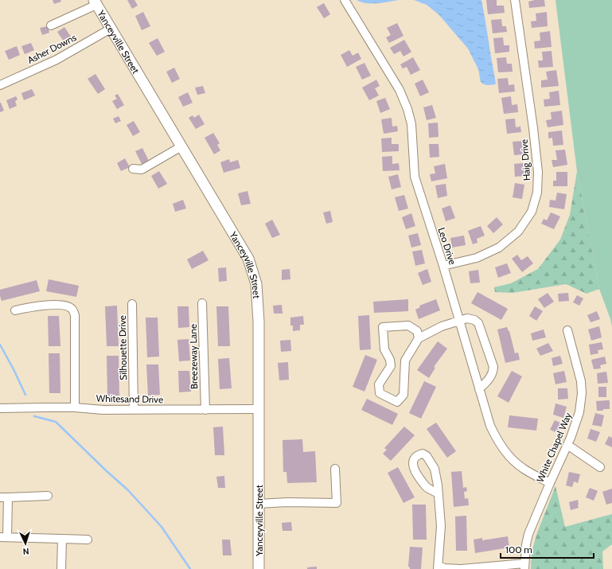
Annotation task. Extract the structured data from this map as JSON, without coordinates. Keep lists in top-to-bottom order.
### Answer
{
  "streets": {
    "main road": ["Yanceyville Street"],
    "street": [
      "Asher Downs",
      "Haig Drive",
      "Leo Drive",
      "Silhouette Drive",
      "Breezeway Lane",
      "Whitesand Drive",
      "White Chapel Way"
    ]
  },
  "crossings": [
    ["Yanceyville Street", "Asher Downs"],
    ["Yanceyville Street", "Whitesand Drive"],
    ["Haig Drive", "Leo Drive"],
    ["Leo Drive", "White Chapel Way"],
    ["Silhouette Drive", "Whitesand Drive"],
    ["Breezeway Lane", "Whitesand Drive"]
  ],
  "scale_bar": "100 m",
  "north": "bottom"
}
